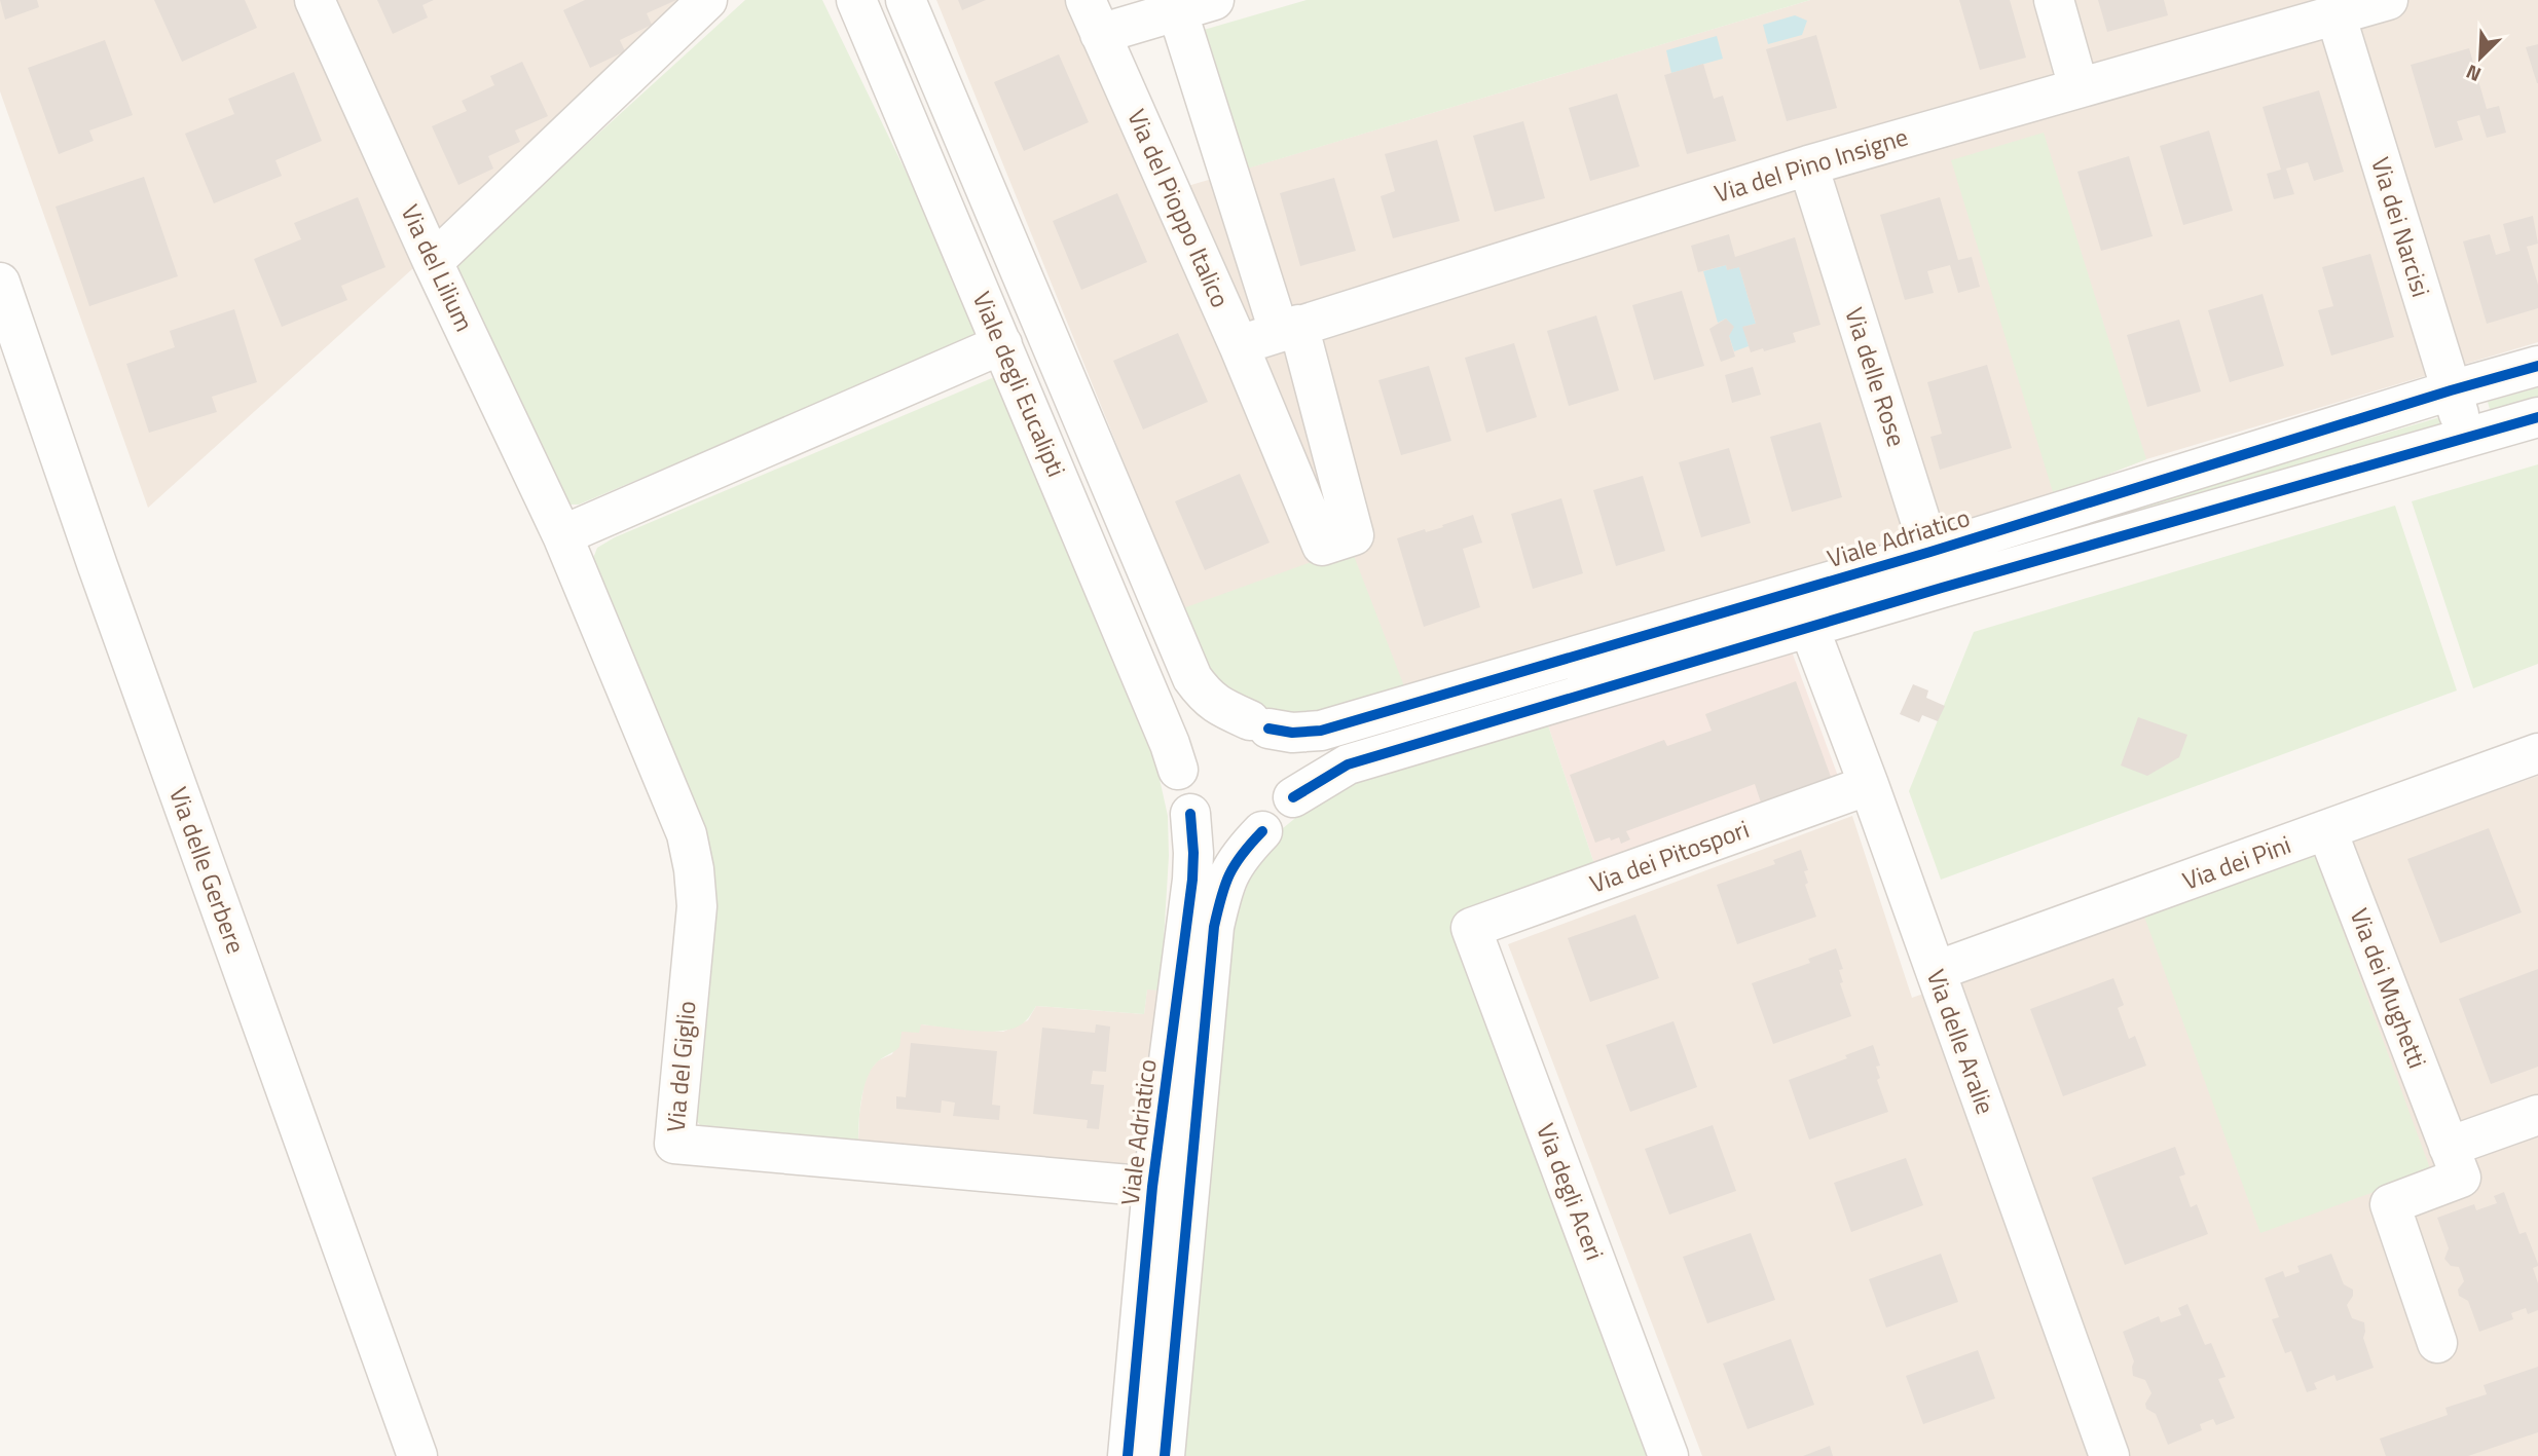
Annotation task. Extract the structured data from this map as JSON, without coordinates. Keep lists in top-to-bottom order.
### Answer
{
  "streets": {
    "street": [
      "Via del Pino Insigne",
      "Via del Pioppo Italico",
      "Via dei Narcisi",
      "Via del Lilium",
      "Via delle Rose",
      "Viale degli Eucalipti",
      "Viale Adriatico",
      "Via dei Pitospori",
      "Via dei Pini",
      "Via delle Gerbere",
      "Via dei Mughetti",
      "Via delle Aralie",
      "Via del Giglio",
      "Via degli Aceri"
    ]
  },
  "crossings": [
    ["Via del Pino Insigne", "Via del Pioppo Italico"],
    ["Via del Pino Insigne", "Via dei Narcisi"],
    ["Via del Pino Insigne", "Via delle Rose"],
    ["Via dei Narcisi", "Viale Adriatico"],
    ["Via del Lilium", "Via del Giglio"],
    ["Via delle Rose", "Viale Adriatico"],
    ["Viale degli Eucalipti", "Viale Adriatico"],
    ["Viale Adriatico", "Via delle Aralie"],
    ["Viale Adriatico", "Via del Giglio"],
    ["Via dei Pitospori", "Via delle Aralie"],
    ["Via dei Pitospori", "Via degli Aceri"],
    ["Via dei Pini", "Via dei Mughetti"],
    ["Via dei Pini", "Via delle Aralie"]
  ],
  "north": "bottom left"
}
